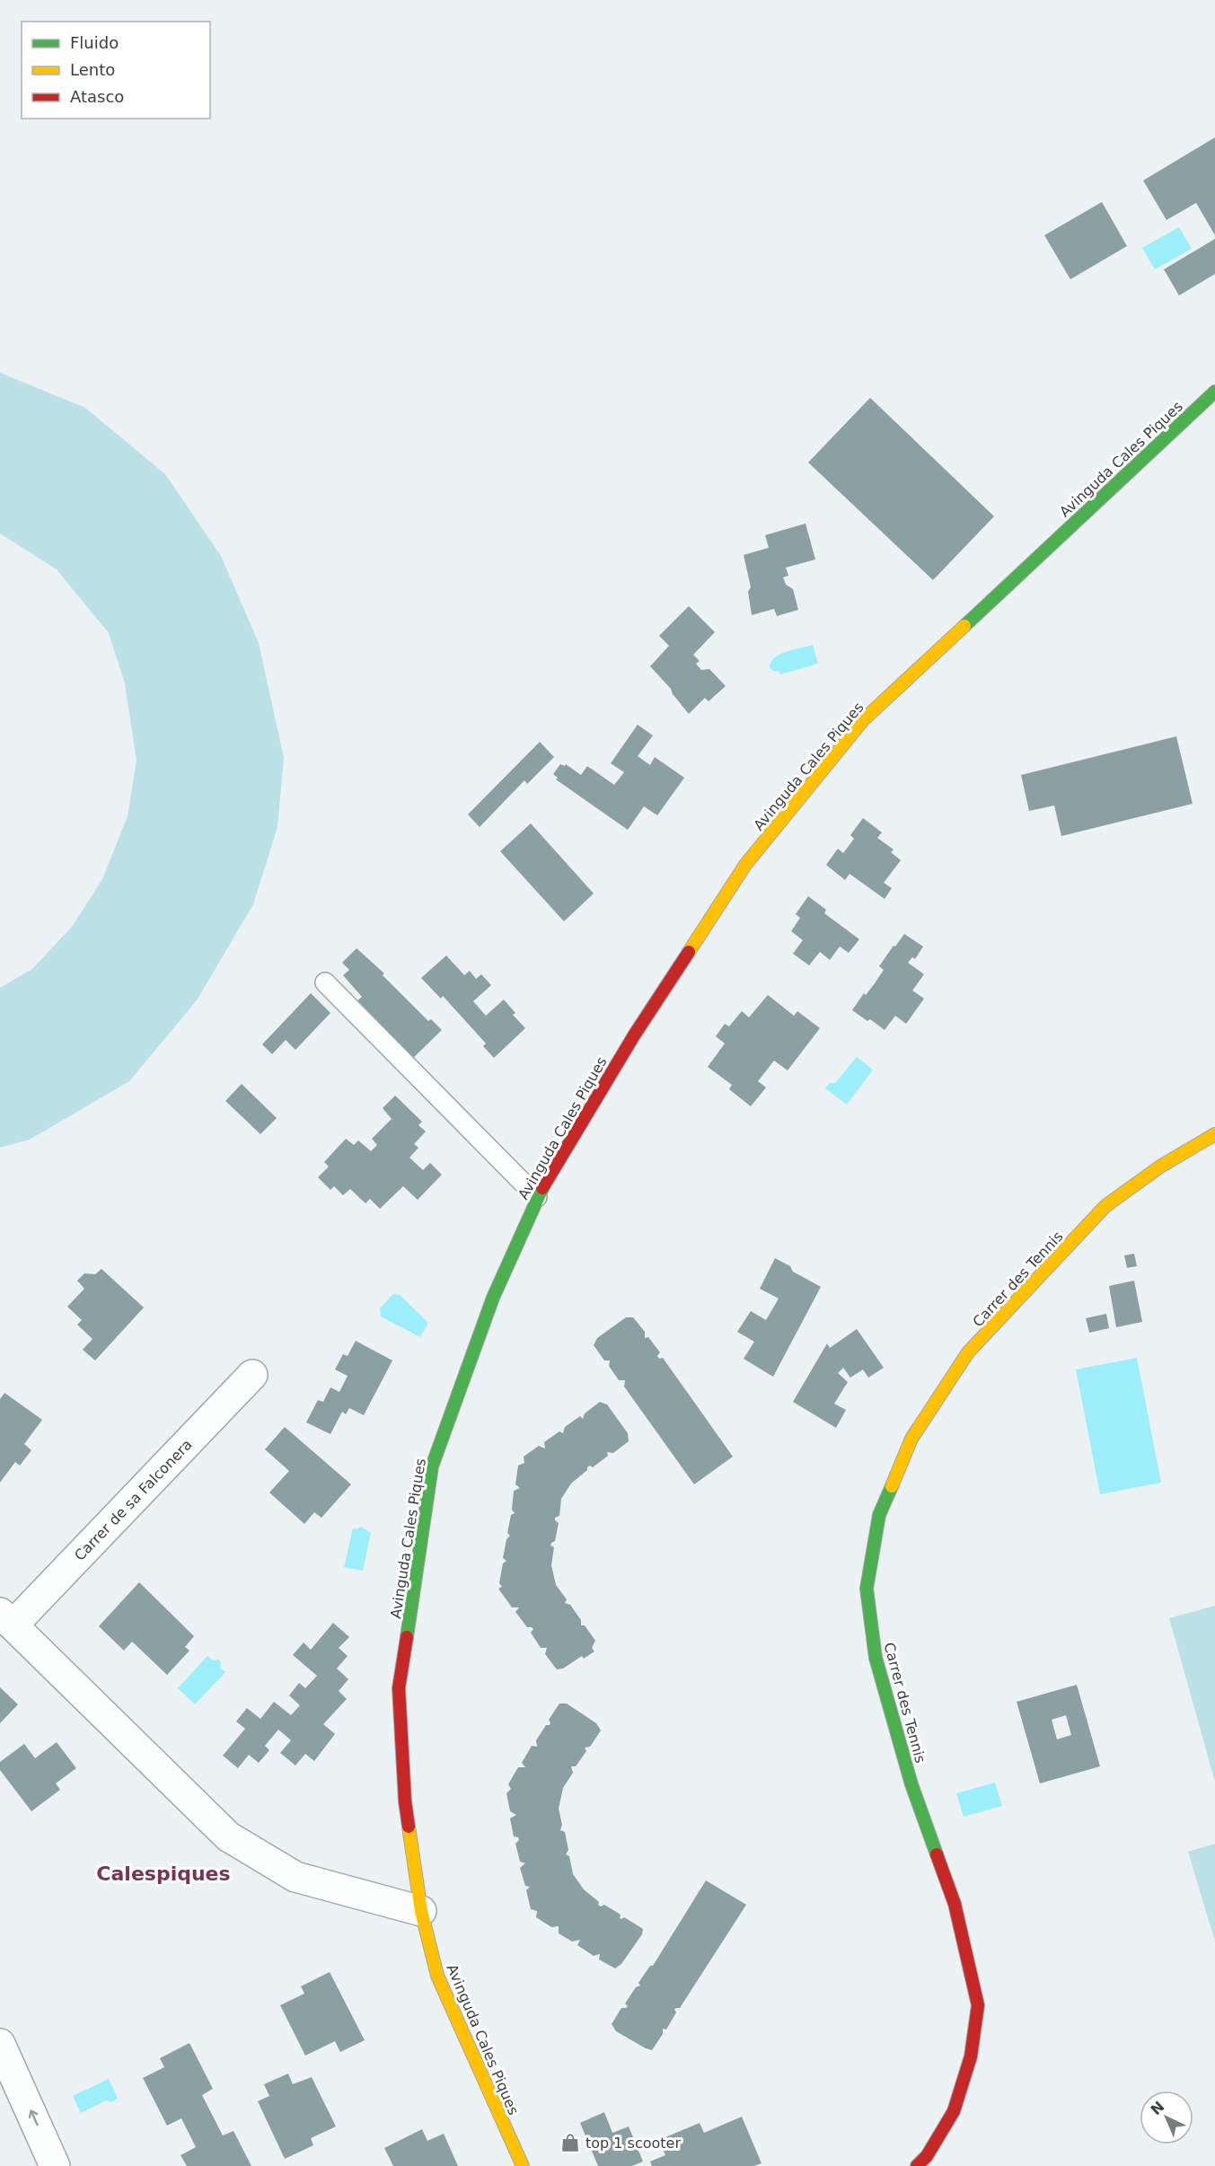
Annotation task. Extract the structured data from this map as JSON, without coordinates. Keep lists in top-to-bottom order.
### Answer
{
  "streets": {
    "street": ["Avinguda Cales Piques", "Carrer des Tennis", "Carrer de sa Falconera"]
  },
  "districts": ["Calespiques"],
  "places": {
    "shop": ["top 1 scooter"]
  },
  "legend": ["Fluido", "Lento", "Atasco"],
  "north": "top left"
}
